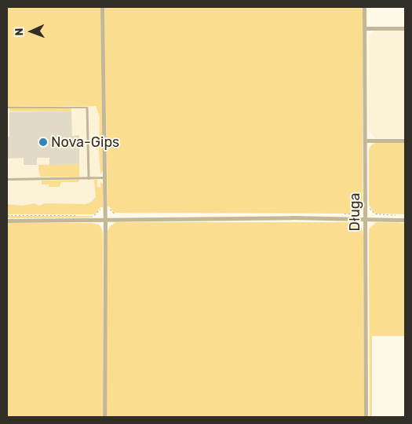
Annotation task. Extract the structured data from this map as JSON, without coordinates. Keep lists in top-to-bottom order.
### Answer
{
  "streets": {
    "street": ["Długa"]
  },
  "places": ["Nova-Gips"],
  "north": "left"
}
